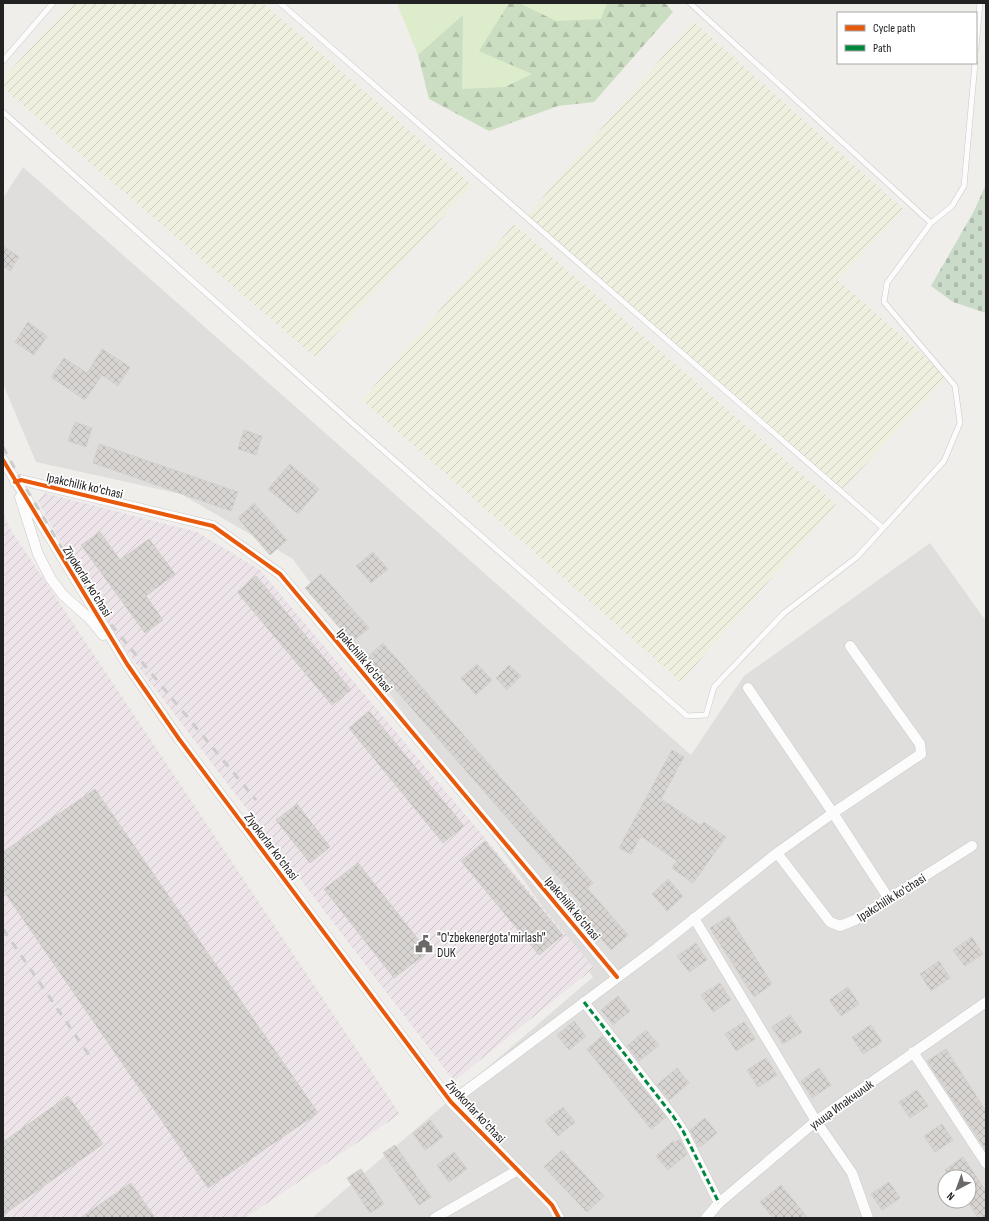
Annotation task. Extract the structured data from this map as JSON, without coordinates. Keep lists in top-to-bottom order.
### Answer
{
  "streets": {
    "street": ["Ipakchilik ko'chasi", "Ziyokorlar ko'chasi", "улица Ипакчилик"]
  },
  "crossings": [
    ["Ipakchilik ko'chasi", "Ziyokorlar ko'chasi"]
  ],
  "places": {
    "public building": ["\"O'zbekenergota'mirlash\" DUK"]
  },
  "legend": ["Cycle path", "Path"],
  "north": "bottom left"
}
